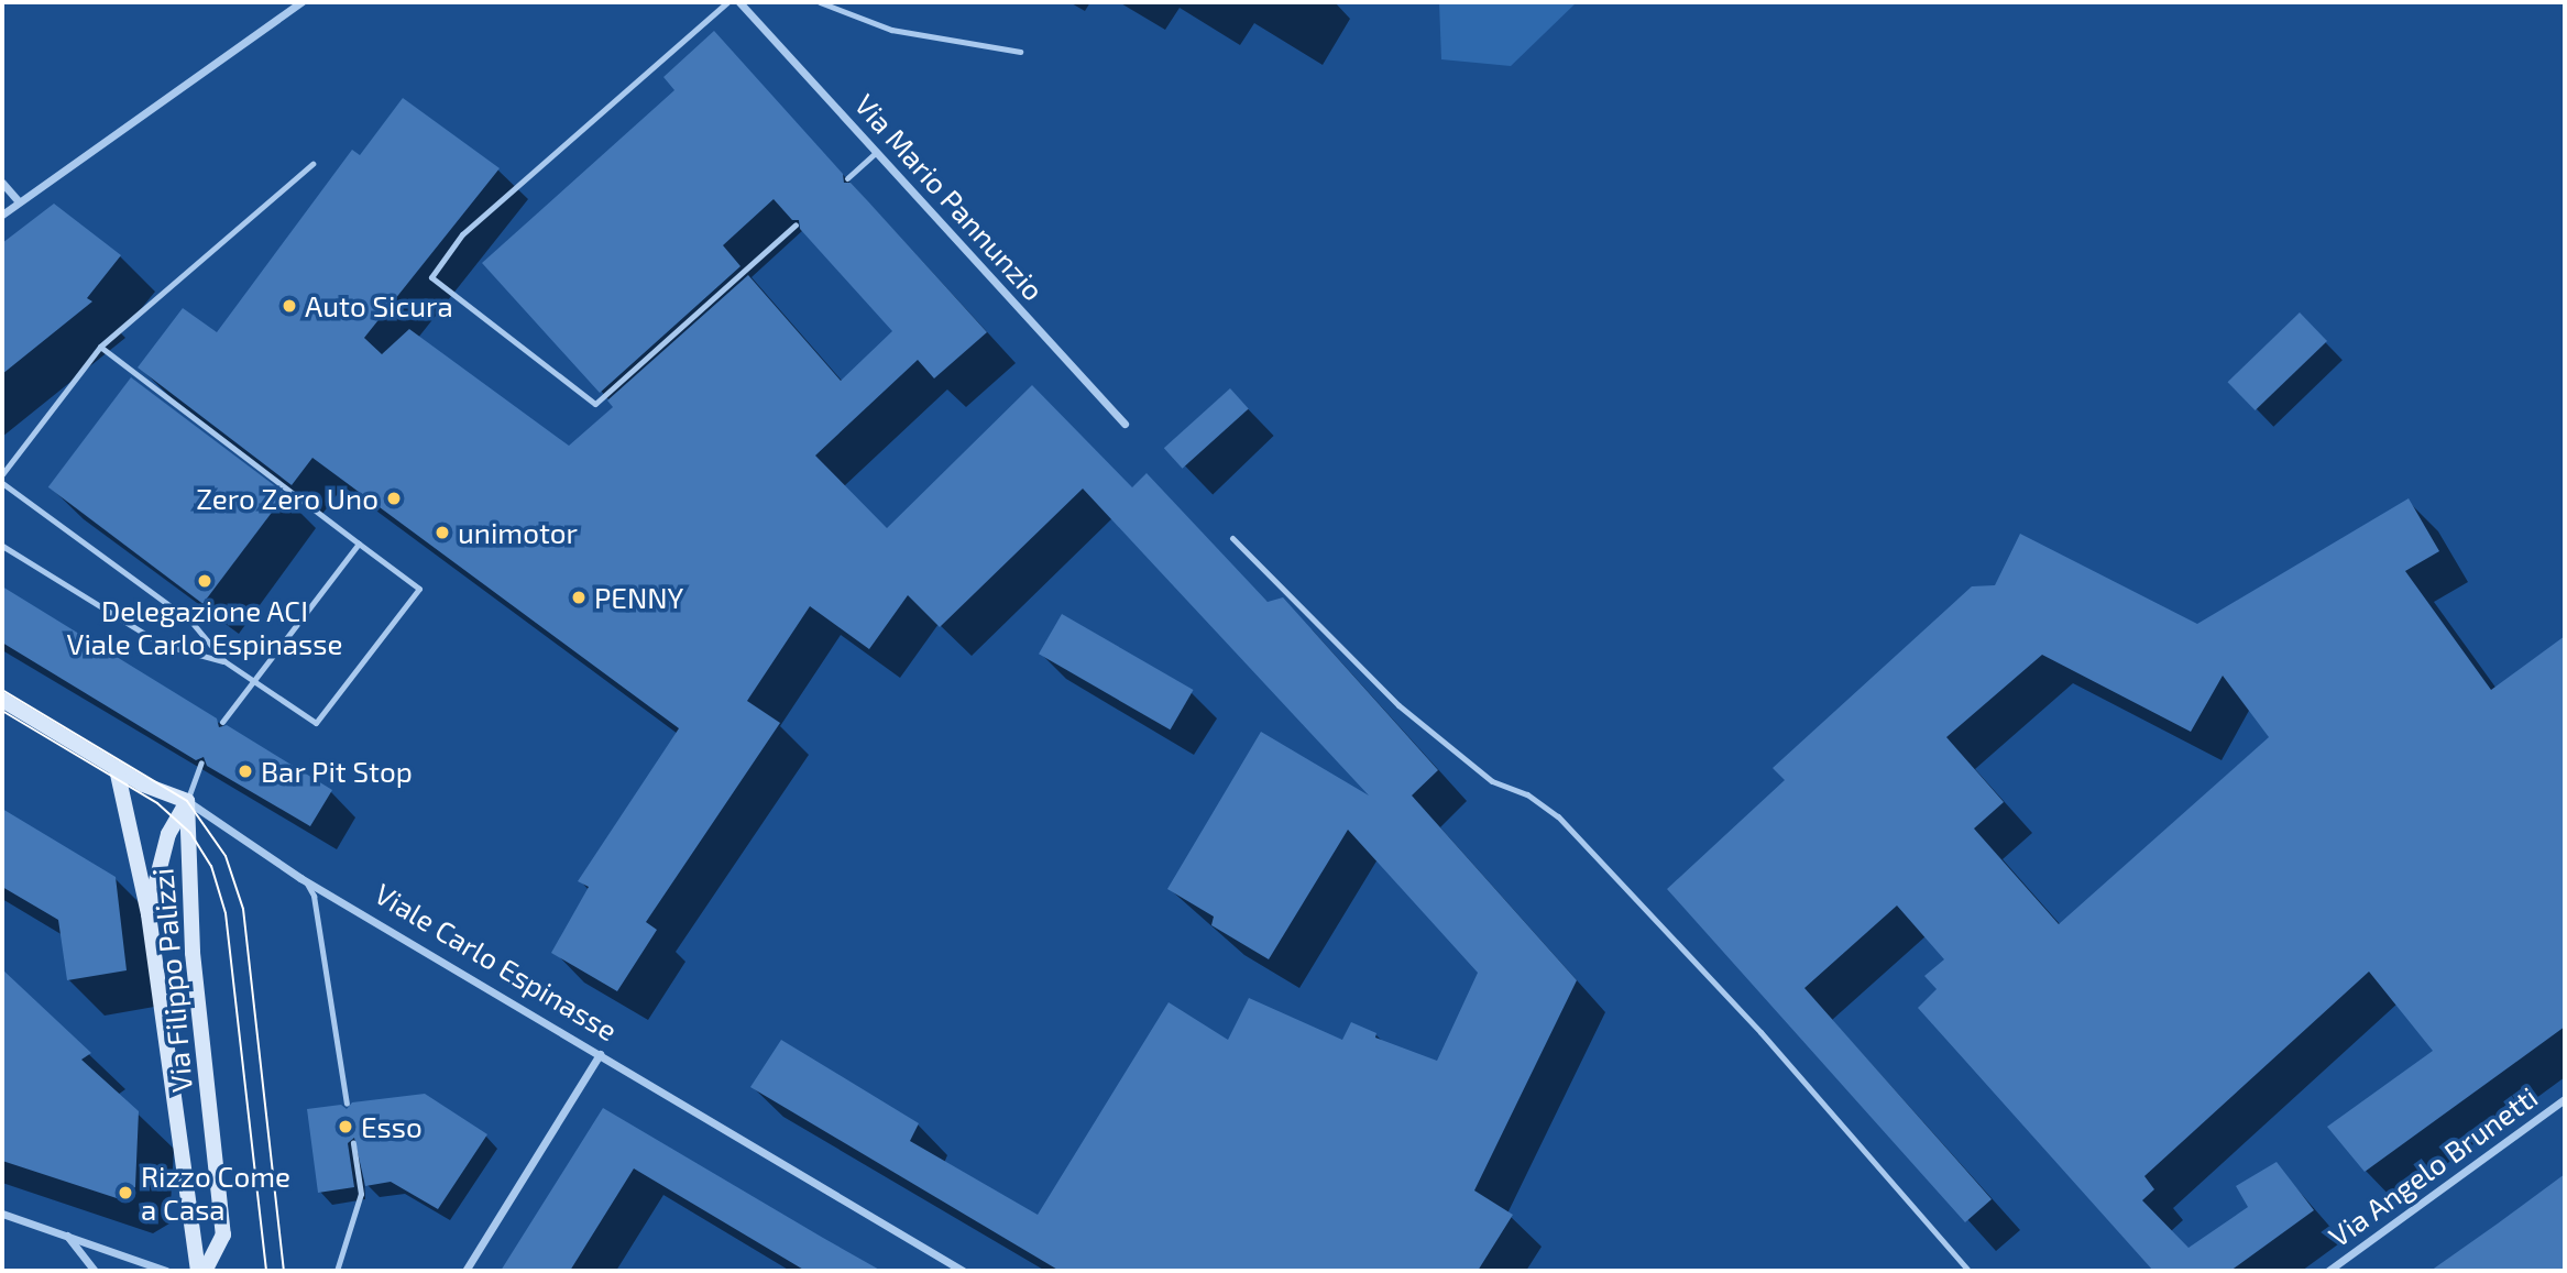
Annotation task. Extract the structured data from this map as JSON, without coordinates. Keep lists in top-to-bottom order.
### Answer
{
  "streets": {
    "street": [
      "Via Mario Pannunzio",
      "Viale Carlo Espinasse",
      "Via Filippo Palizzi",
      "Via Angelo Brunetti"
    ]
  },
  "crossings": [
    ["Viale Carlo Espinasse", "Via Filippo Palizzi"]
  ],
  "places": [
    "Auto Sicura",
    "Zero Zero Uno",
    "unimotor",
    "Delegazione ACI Viale Carlo Espinasse",
    "PENNY",
    "Bar Pit Stop",
    "Esso",
    "Rizzo Come a Casa"
  ]
}
